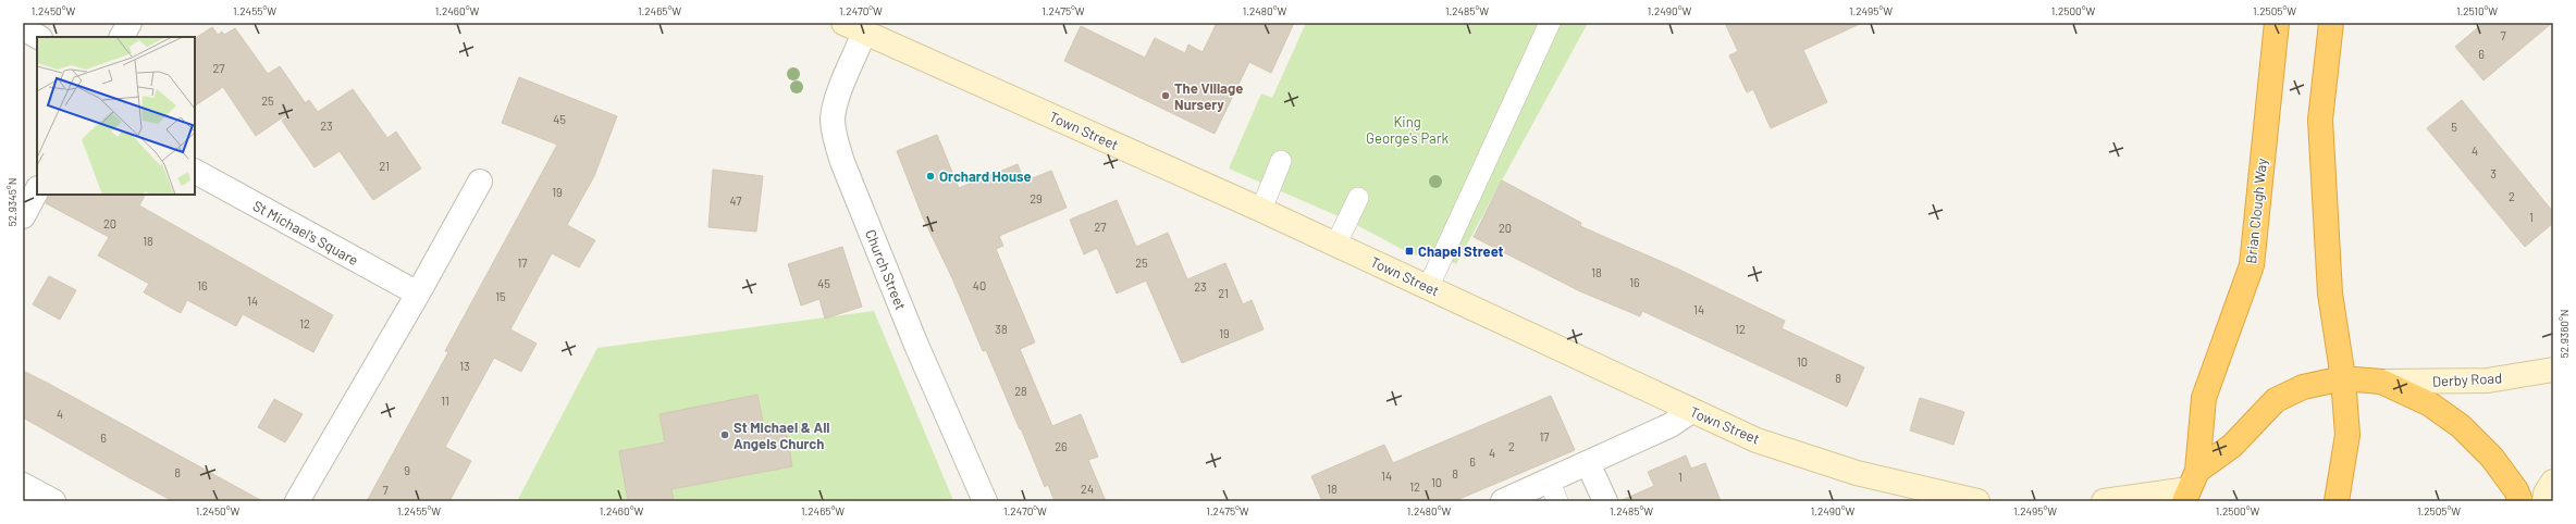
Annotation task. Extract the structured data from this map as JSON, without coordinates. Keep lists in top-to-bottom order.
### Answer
{
  "streets": {
    "highway": ["Brian Clough Way"],
    "street": [
      "Town Street",
      "St Michael's Square",
      "Church Street",
      "Derby Road"
    ]
  },
  "crossings": [
    ["Town Street", "Church Street"]
  ],
  "parks": ["King George's Park"],
  "places": {
    "other": ["The Village Nursery", "Orchard House", "St Michael & All Angels Church"],
    "transit": ["Chapel Street"]
  },
  "house_numbers": [
    "7",
    "6",
    "27",
    "25",
    "45",
    "23",
    "5",
    "4",
    "21",
    "3",
    "19",
    "2",
    "29",
    "47",
    "1",
    "20",
    "27",
    "20",
    "18",
    "17",
    "25",
    "18",
    "16",
    "45",
    "16",
    "40",
    "23",
    "21",
    "15",
    "14",
    "14",
    "12",
    "38",
    "12",
    "19",
    "10",
    "13",
    "8",
    "28",
    "11",
    "4",
    "17",
    "6",
    "26",
    "2",
    "4",
    "6",
    "9",
    "8",
    "8",
    "14",
    "1",
    "10",
    "12",
    "24",
    "18",
    "7"
  ],
  "coordinates": [
    "1.2450°W",
    "1.2455°W",
    "1.2460°W",
    "1.2465°W",
    "1.2470°W",
    "1.2475°W",
    "1.2480°W",
    "1.2485°W",
    "1.2490°W",
    "1.2495°W",
    "1.2500°W",
    "1.2505°W",
    "1.2510°W",
    "52.9345°N",
    "52.9360°N"
  ]
}
